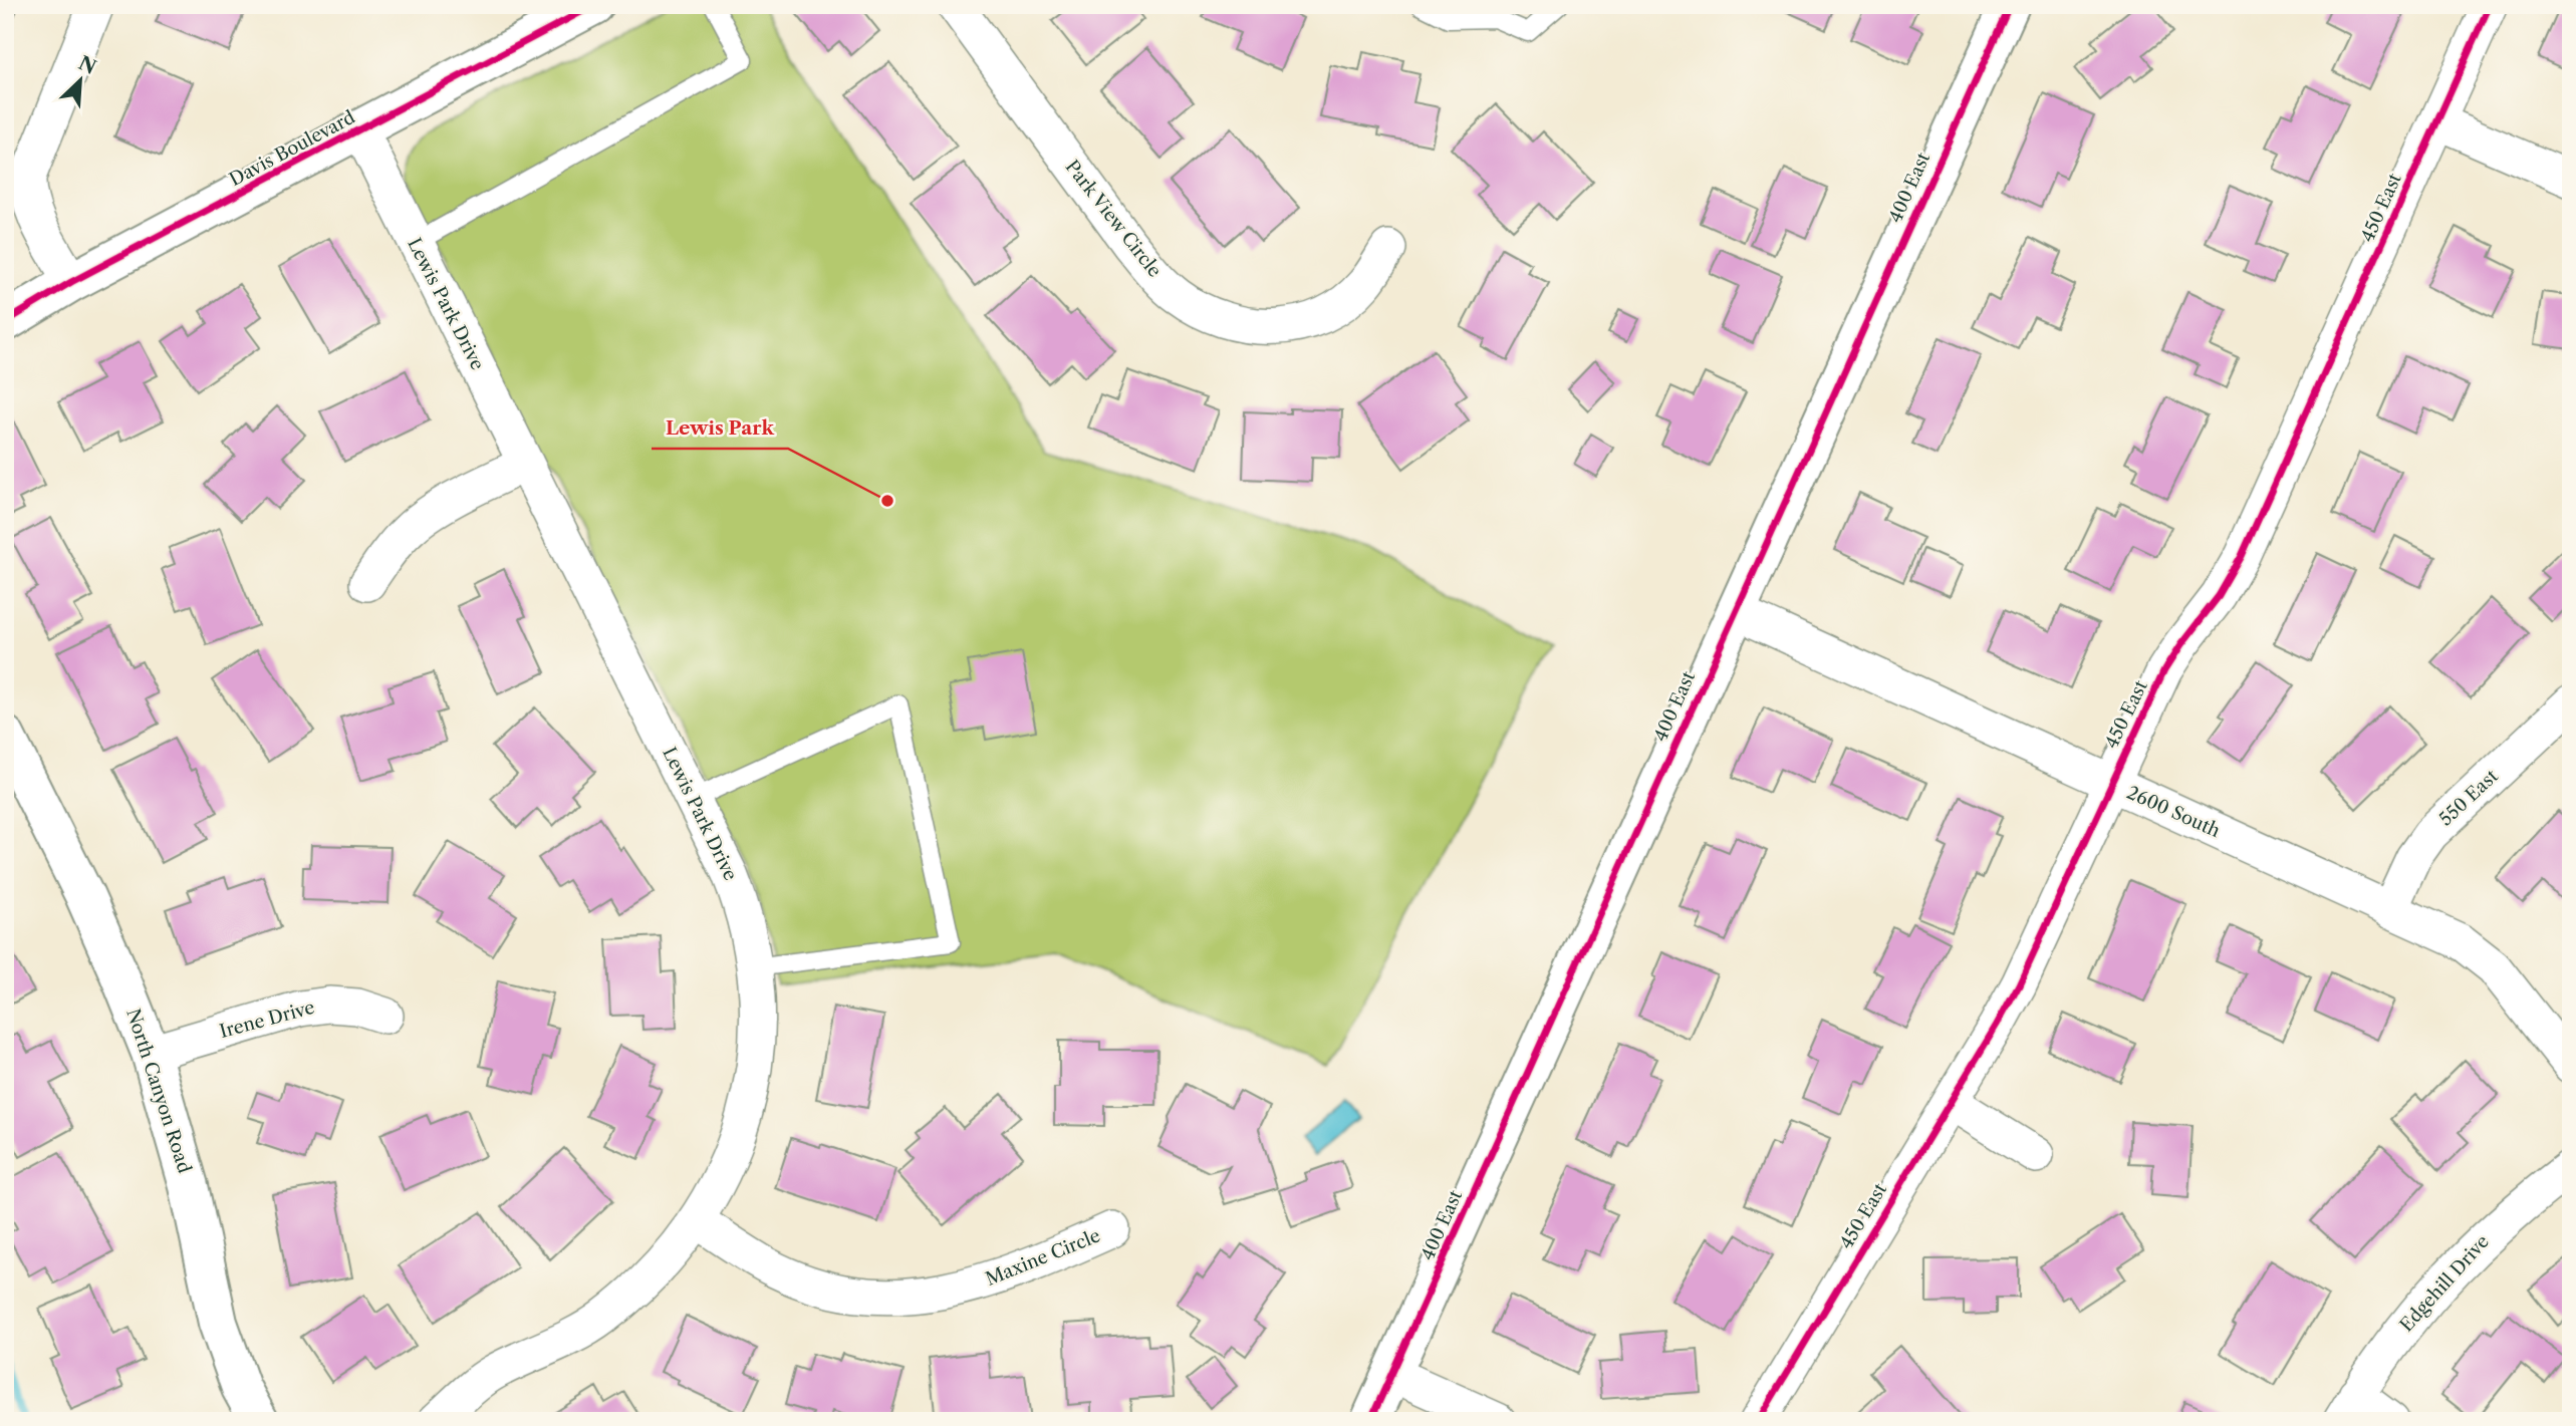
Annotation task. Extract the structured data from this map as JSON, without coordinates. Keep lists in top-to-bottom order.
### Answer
{
  "streets": {
    "street": [
      "Davis Boulevard",
      "400 East",
      "450 East",
      "Park View Circle",
      "Lewis Park Drive",
      "550 East",
      "2600 South",
      "Irene Drive",
      "North Canyon Road",
      "Maxine Circle",
      "Edgehill Drive"
    ]
  },
  "crossings": [
    ["Davis Boulevard", "Lewis Park Drive"],
    ["400 East", "2600 South"],
    ["450 East", "2600 South"],
    ["Lewis Park Drive", "Maxine Circle"],
    ["550 East", "2600 South"],
    ["Irene Drive", "North Canyon Road"]
  ],
  "places": ["Lewis Park"],
  "north": "top right"
}
